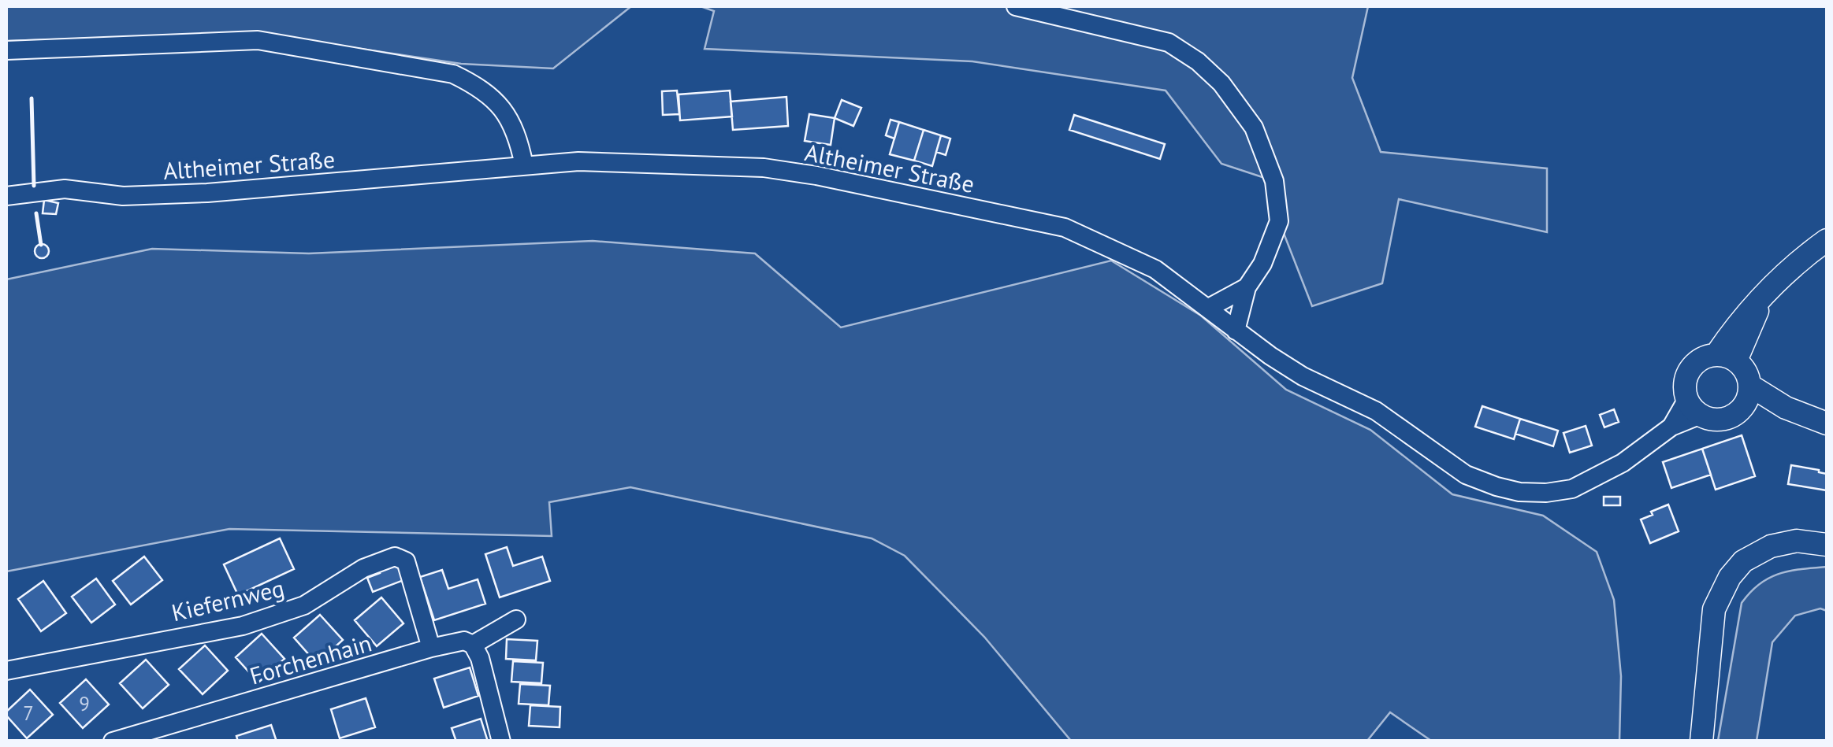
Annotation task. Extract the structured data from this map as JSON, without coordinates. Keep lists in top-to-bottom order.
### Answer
{
  "streets": {
    "street": ["Altheimer Straße", "Kiefernweg", "Forchenhain"]
  },
  "crossings": [
    ["Kiefernweg", "Forchenhain"]
  ],
  "house_numbers": ["9", "7"]
}
